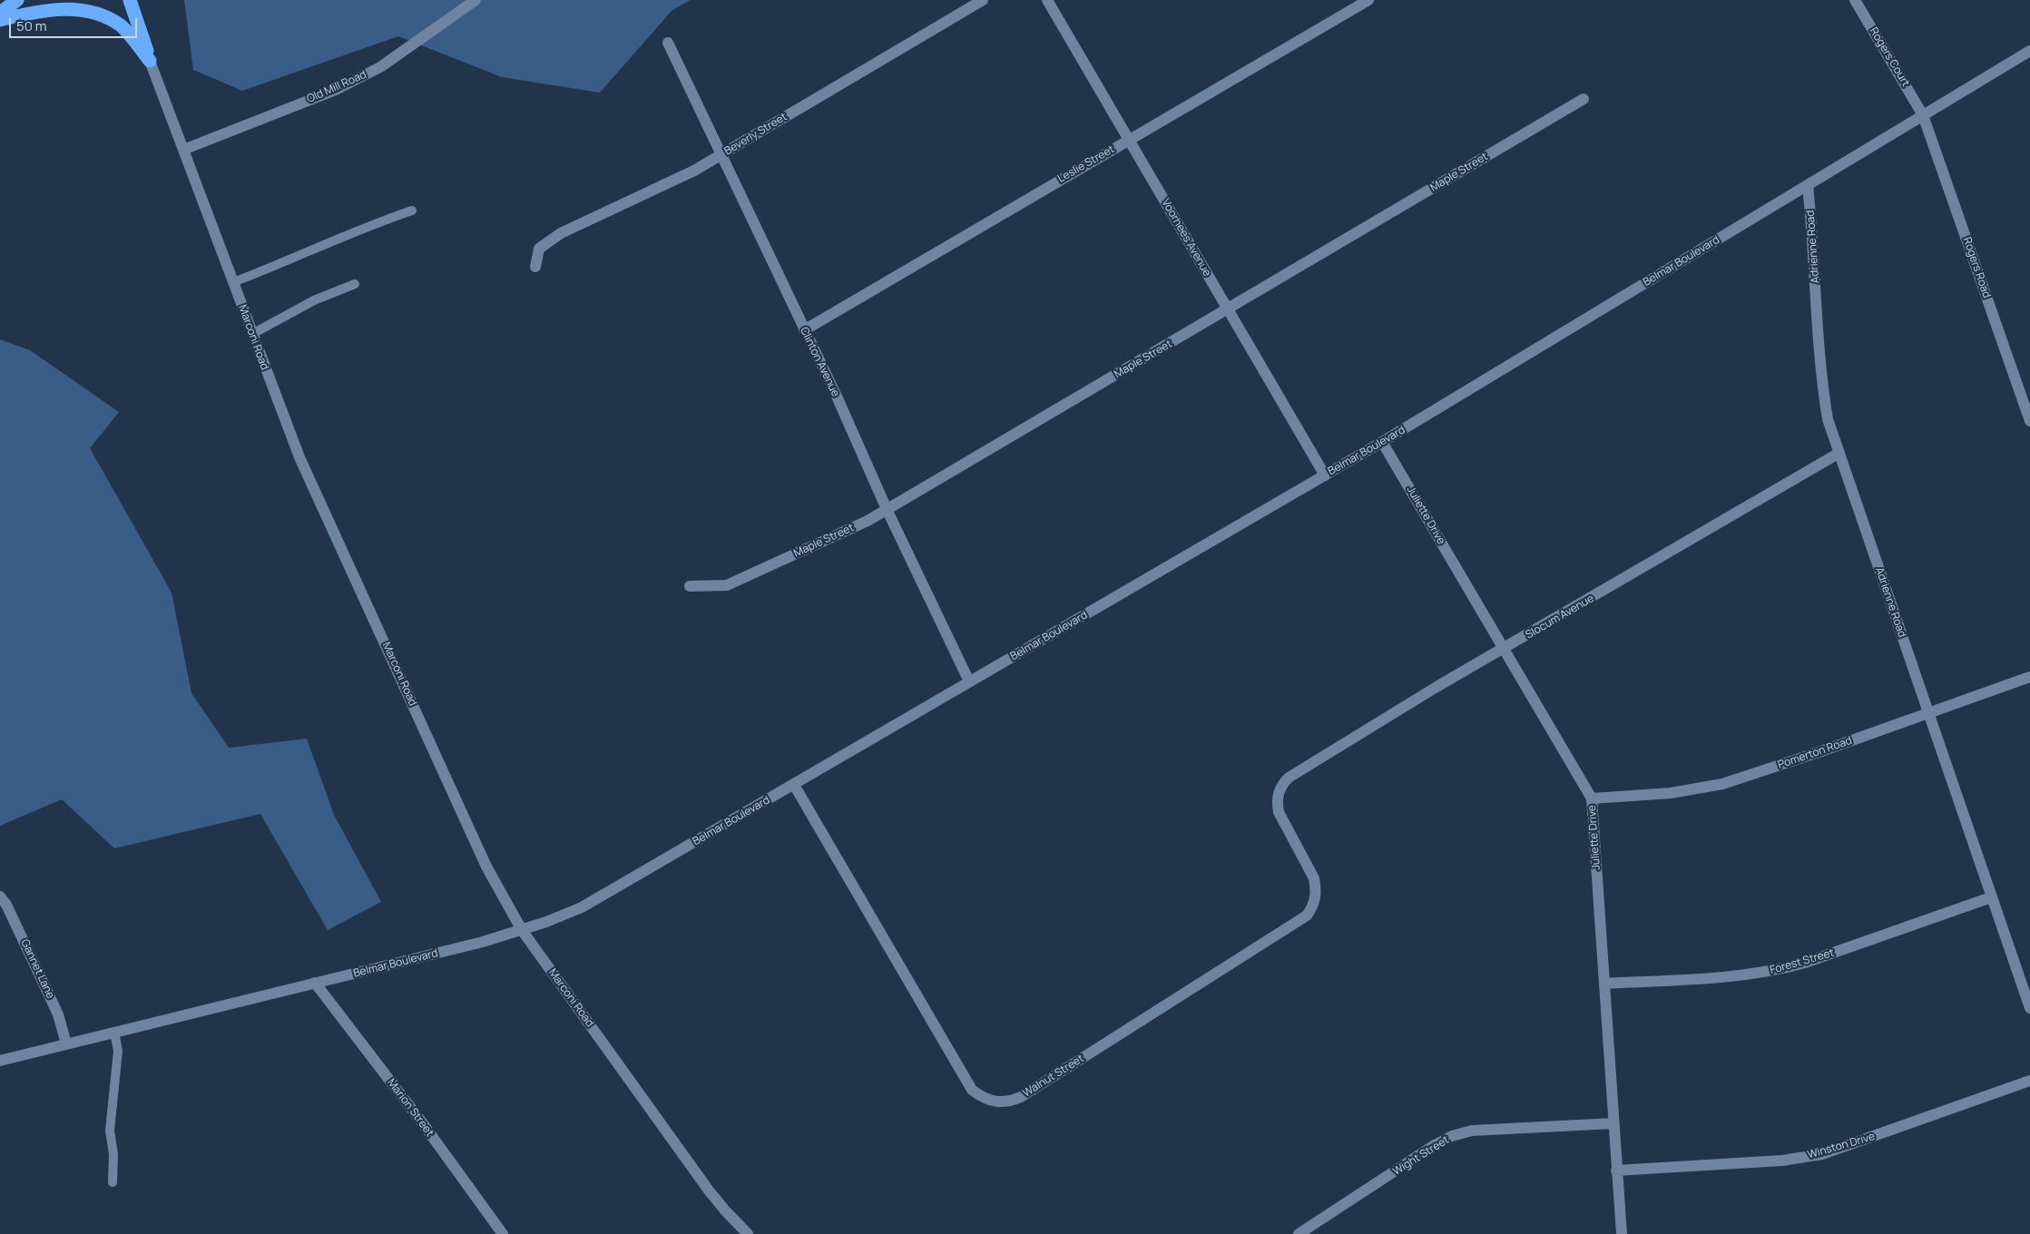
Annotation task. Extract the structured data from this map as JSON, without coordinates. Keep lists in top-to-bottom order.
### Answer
{
  "streets": {
    "street": [
      "Rogers Court",
      "Old Mill Road",
      "Beverly Street",
      "Leslie Street",
      "Maple Street",
      "Voorhees Avenue",
      "Adrienne Road",
      "Belmar Boulevard",
      "Rogers Road",
      "Marconi Road",
      "Clinton Avenue",
      "Juliette Drive",
      "Slocum Avenue",
      "Pomerton Road",
      "Forest Street",
      "Gannet Lane",
      "Walnut Street",
      "Marion Street",
      "Winston Drive",
      "Wight Street"
    ]
  },
  "crossings": [
    ["Rogers Court", "Belmar Boulevard"],
    ["Rogers Court", "Rogers Road"],
    ["Old Mill Road", "Marconi Road"],
    ["Beverly Street", "Clinton Avenue"],
    ["Leslie Street", "Voorhees Avenue"],
    ["Leslie Street", "Clinton Avenue"],
    ["Maple Street", "Voorhees Avenue"],
    ["Maple Street", "Clinton Avenue"],
    ["Voorhees Avenue", "Belmar Boulevard"],
    ["Adrienne Road", "Belmar Boulevard"],
    ["Adrienne Road", "Slocum Avenue"],
    ["Adrienne Road", "Pomerton Road"],
    ["Adrienne Road", "Forest Street"],
    ["Belmar Boulevard", "Rogers Road"],
    ["Belmar Boulevard", "Marconi Road"],
    ["Belmar Boulevard", "Clinton Avenue"],
    ["Belmar Boulevard", "Juliette Drive"],
    ["Belmar Boulevard", "Gannet Lane"],
    ["Belmar Boulevard", "Walnut Street"],
    ["Belmar Boulevard", "Marion Street"],
    ["Juliette Drive", "Slocum Avenue"],
    ["Juliette Drive", "Pomerton Road"],
    ["Juliette Drive", "Forest Street"],
    ["Juliette Drive", "Winston Drive"],
    ["Juliette Drive", "Wight Street"],
    ["Slocum Avenue", "Walnut Street"]
  ],
  "scale_bar": "50 m"
}
